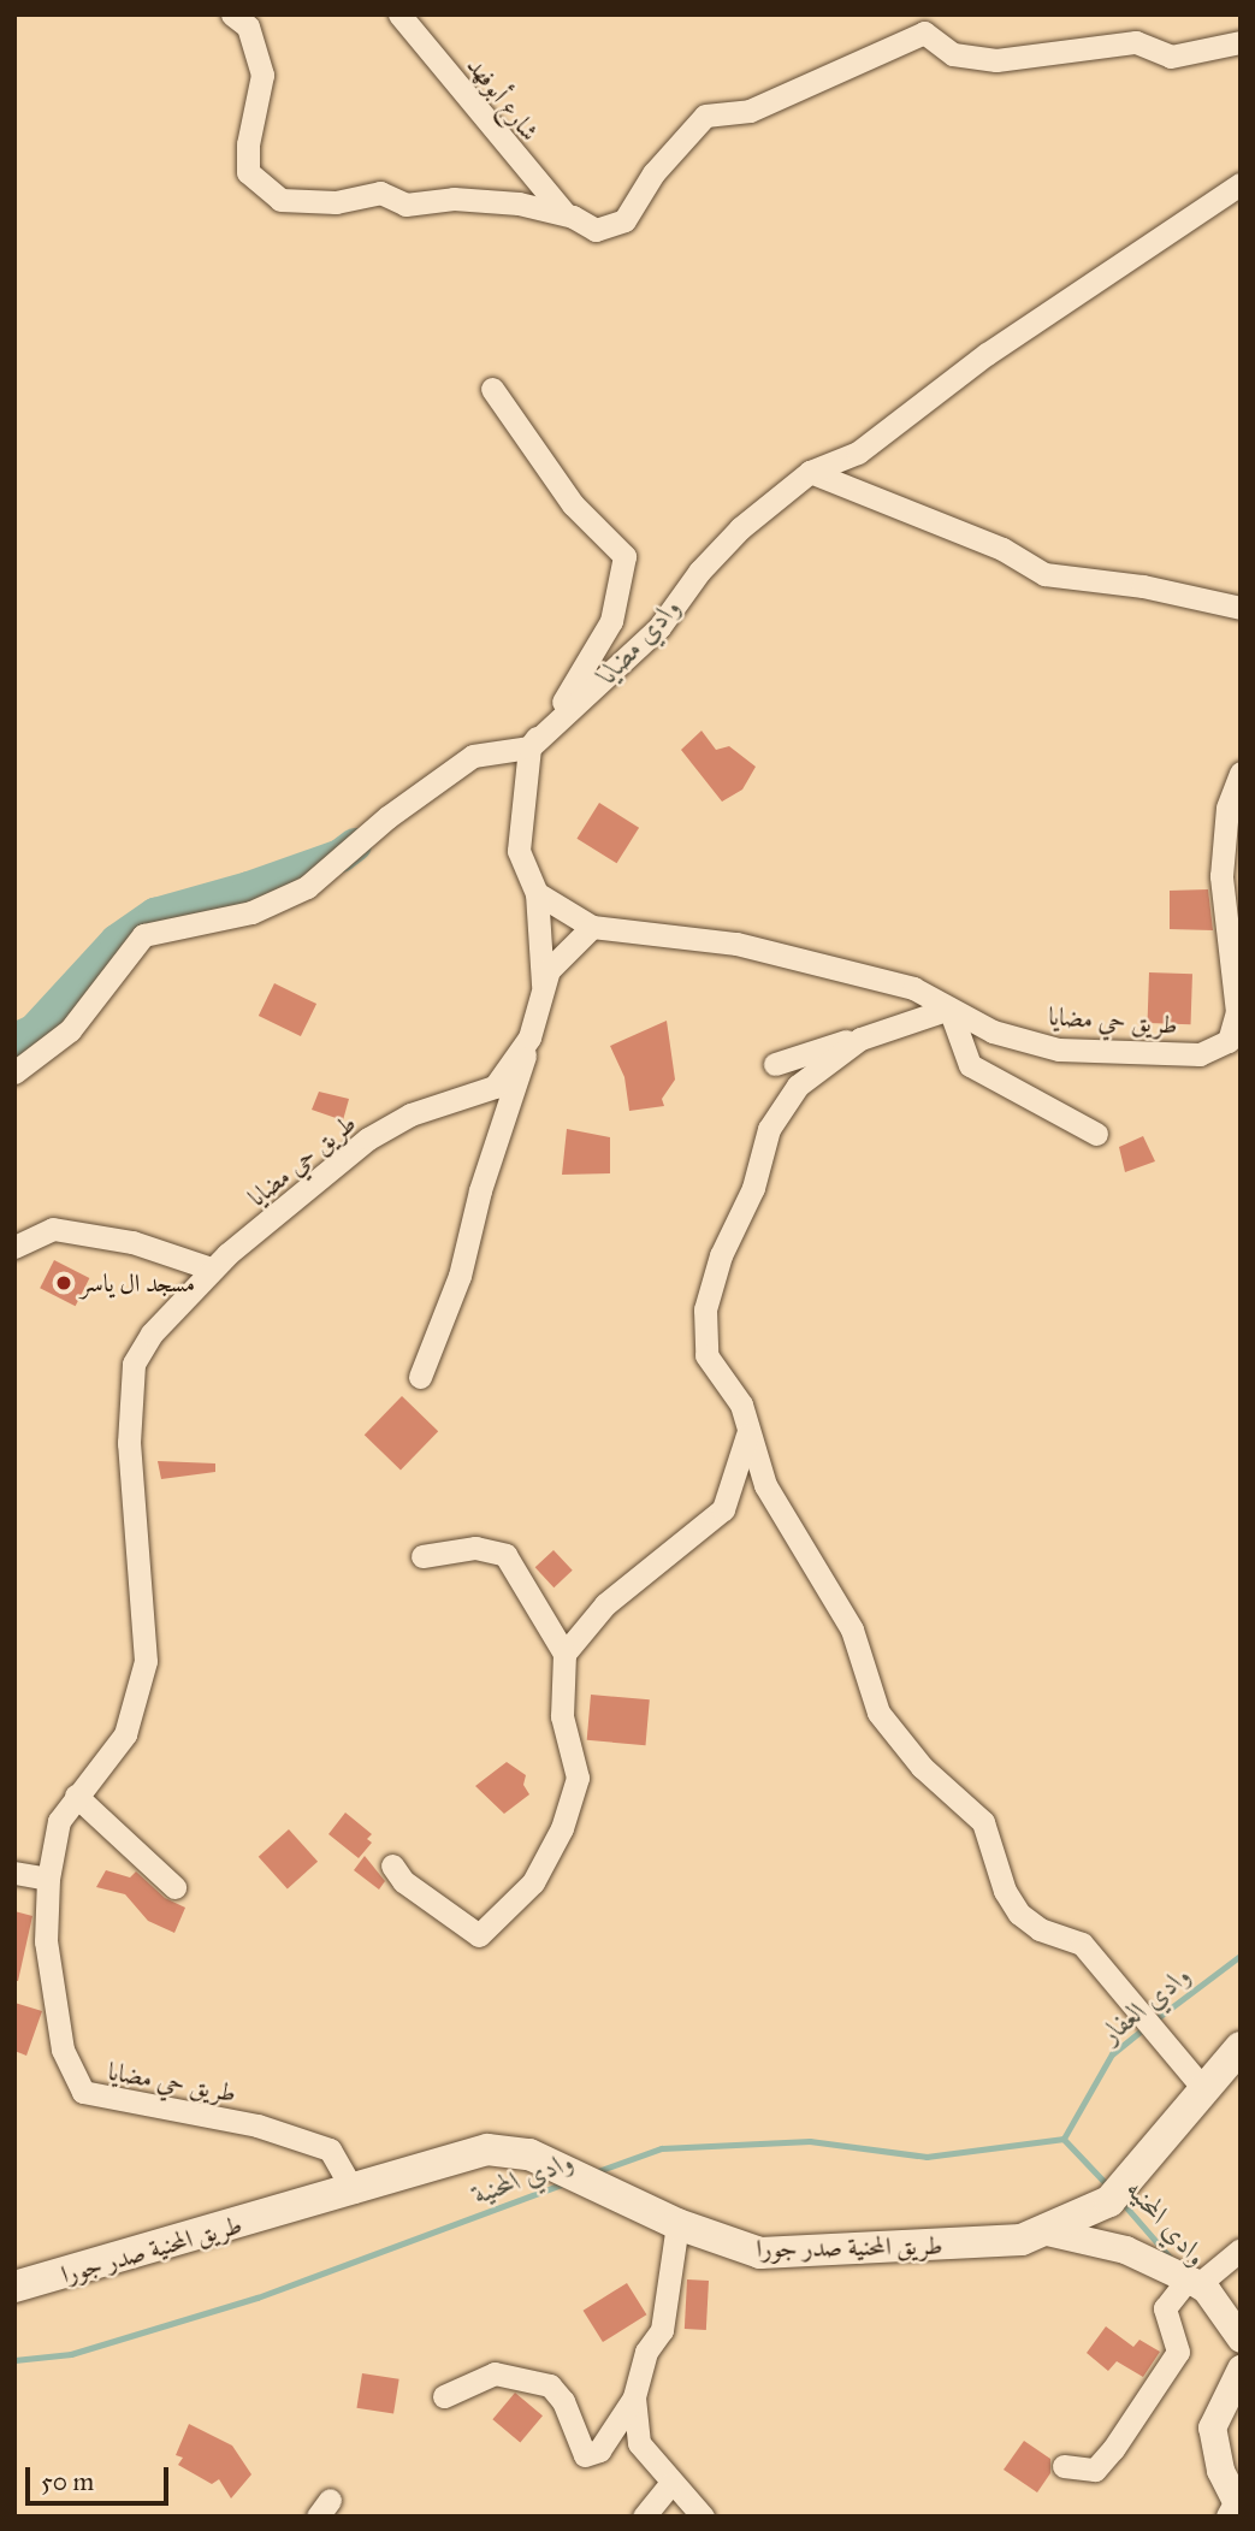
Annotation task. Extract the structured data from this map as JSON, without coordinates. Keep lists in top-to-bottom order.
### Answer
{
  "streets": {
    "main road": ["طريق المحنية صدر جورا"],
    "street": ["شارع أبوفهد", "طريق حي مضايا"]
  },
  "crossings": [
    ["طريق حي مضايا", "طريق المحنية صدر جورا"]
  ],
  "water": [
    "وادي مضايا",
    "وادي العفار",
    "وادي المحنية",
    "وادي المحنيه"
  ],
  "places": ["مسجد ال ياسر"],
  "scale_bar": "50 m"
}
